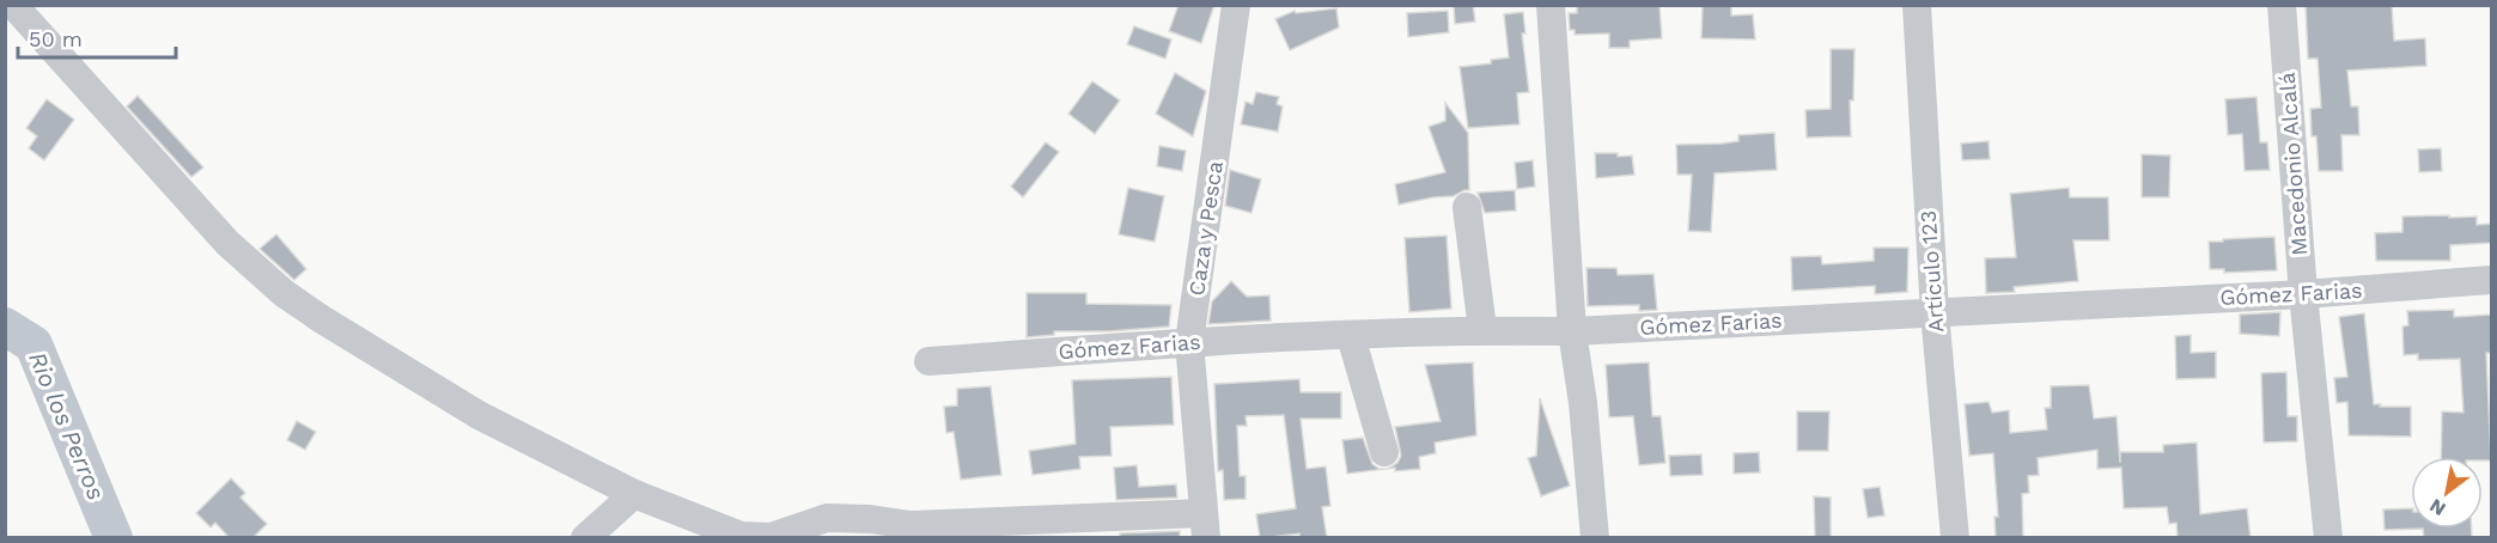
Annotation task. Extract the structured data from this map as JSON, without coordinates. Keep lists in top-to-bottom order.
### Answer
{
  "streets": {
    "street": [
      "Macedonio Alcalá",
      "Caza y Pesca",
      "Artículo 123",
      "Gómez Farias"
    ]
  },
  "crossings": [
    ["Macedonio Alcalá", "Gómez Farias"],
    ["Caza y Pesca", "Gómez Farias"],
    ["Artículo 123", "Gómez Farias"]
  ],
  "water": ["Rio los Perros"],
  "scale_bar": "50 m",
  "north": "bottom left"
}
